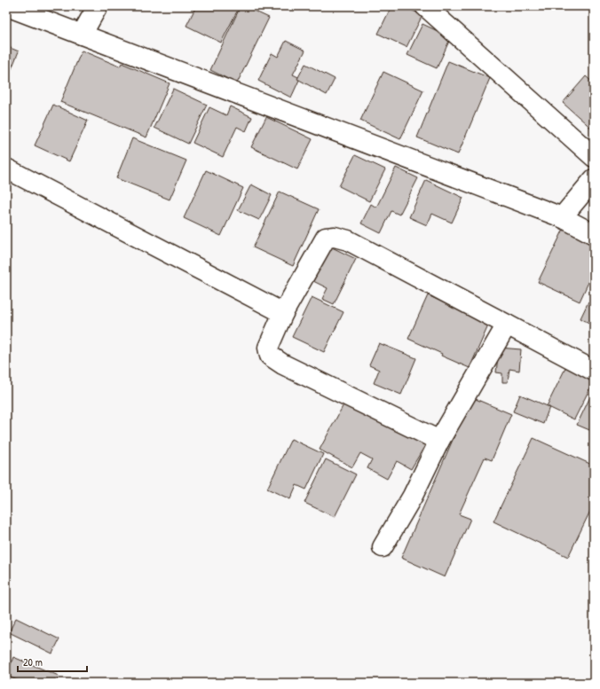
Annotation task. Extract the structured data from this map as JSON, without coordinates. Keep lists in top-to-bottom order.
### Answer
{
  "scale_bar": "20 m"
}
